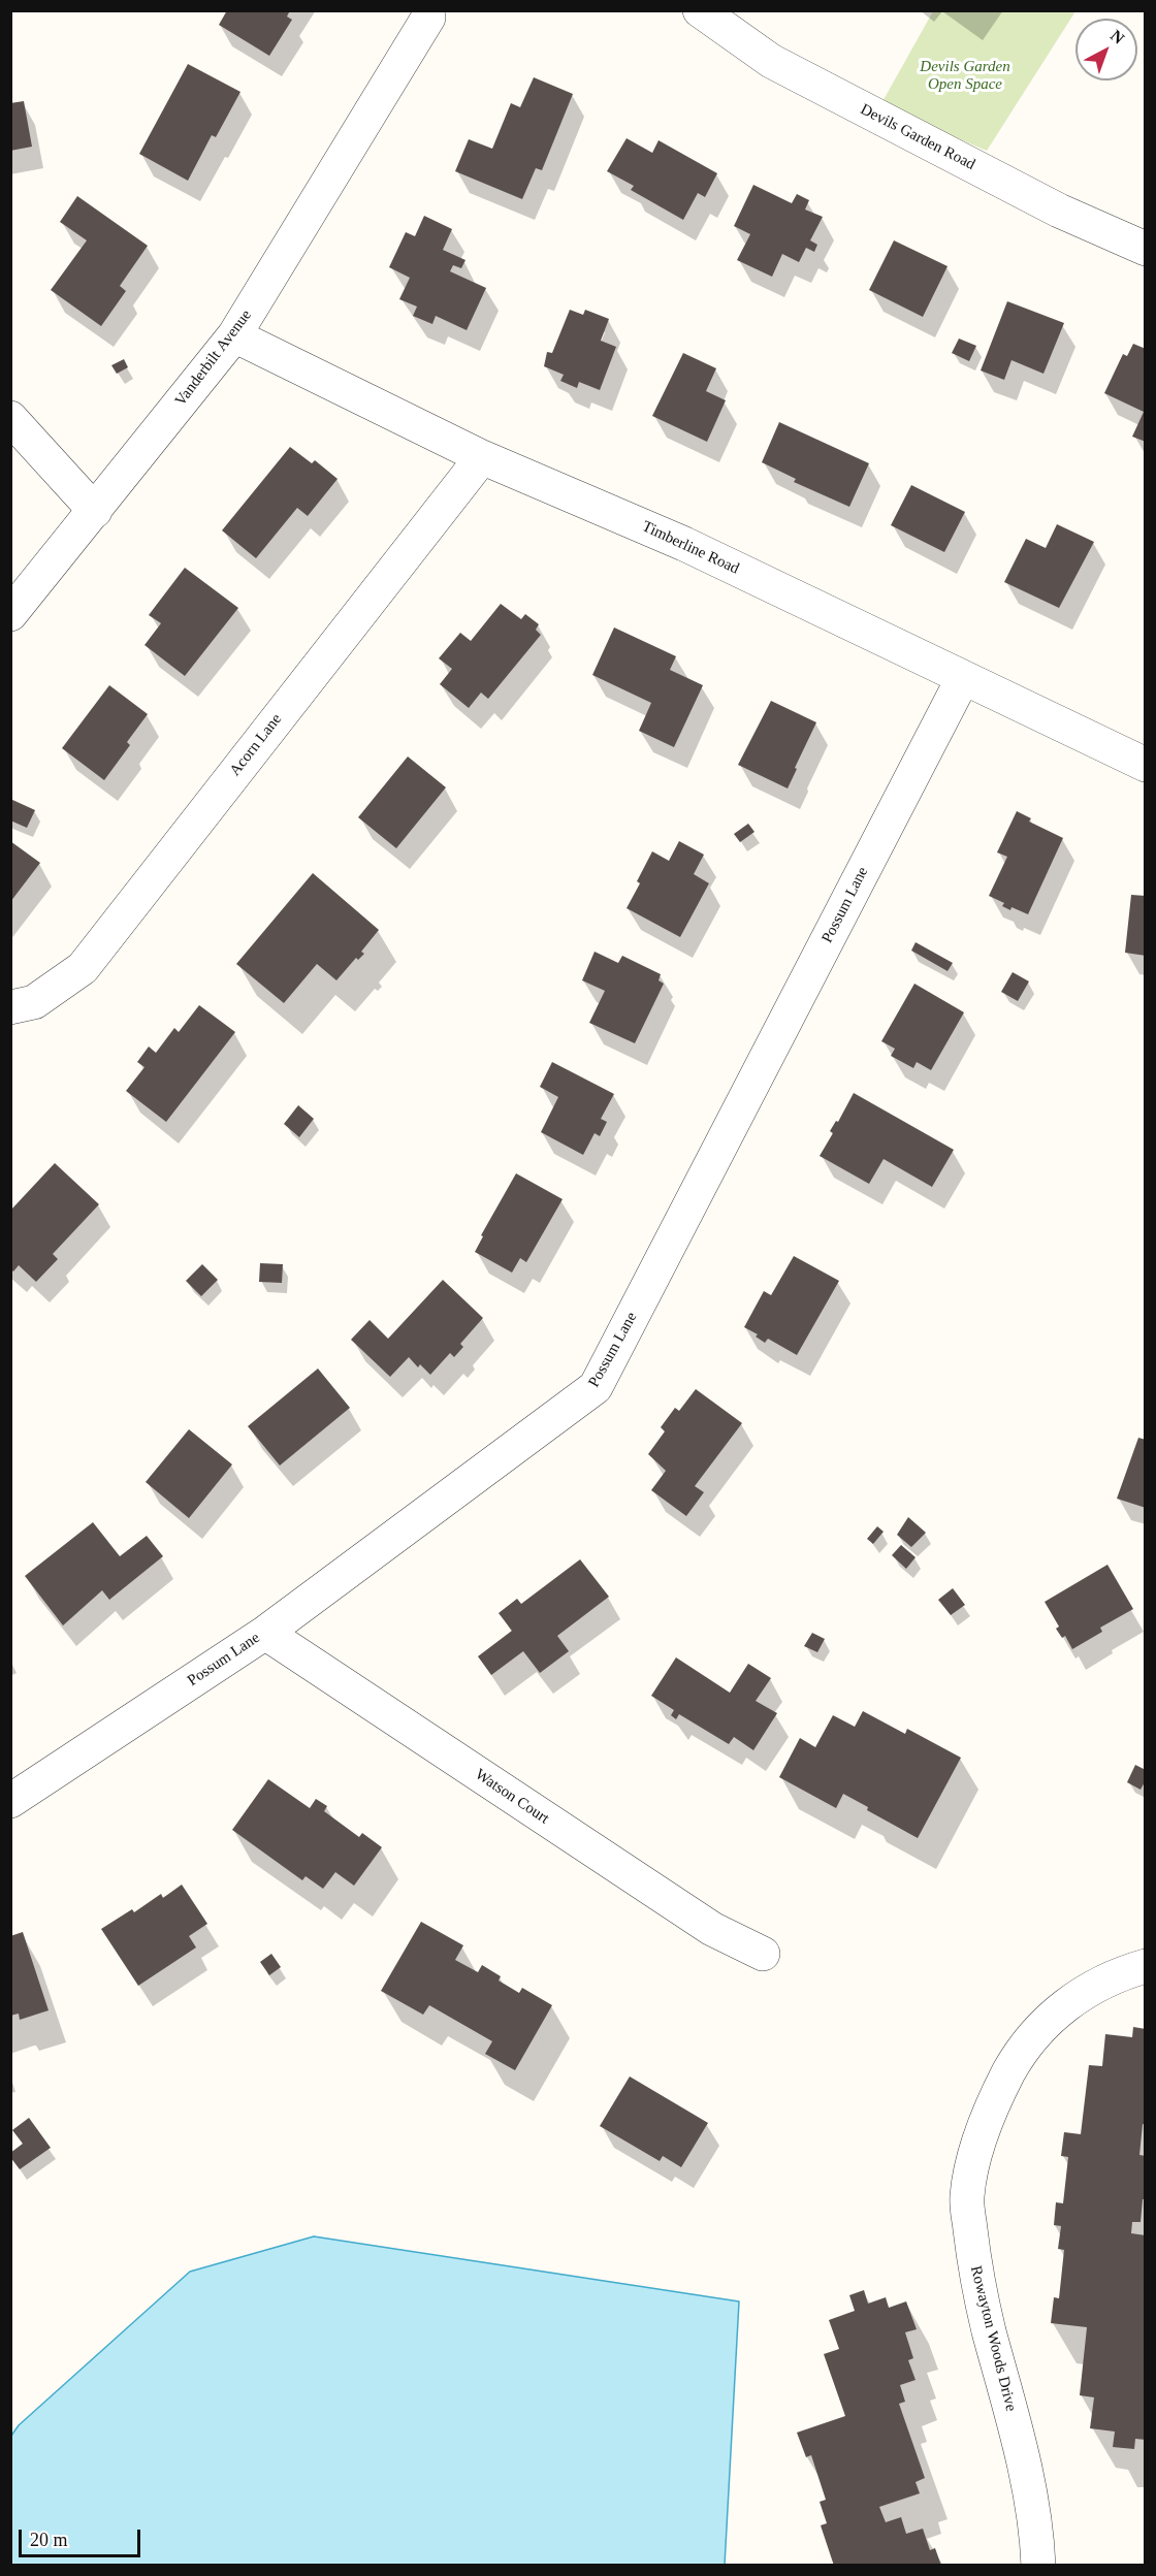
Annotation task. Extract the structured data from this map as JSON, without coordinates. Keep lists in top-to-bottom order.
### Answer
{
  "streets": {
    "street": [
      "Devils Garden Road",
      "Vanderbilt Avenue",
      "Timberline Road",
      "Acorn Lane",
      "Possum Lane",
      "Watson Court",
      "Rowayton Woods Drive"
    ]
  },
  "crossings": [
    ["Vanderbilt Avenue", "Timberline Road"],
    ["Timberline Road", "Acorn Lane"],
    ["Timberline Road", "Possum Lane"],
    ["Possum Lane", "Watson Court"]
  ],
  "parks": ["Devils Garden Open Space"],
  "scale_bar": "20 m",
  "north": "top right"
}
